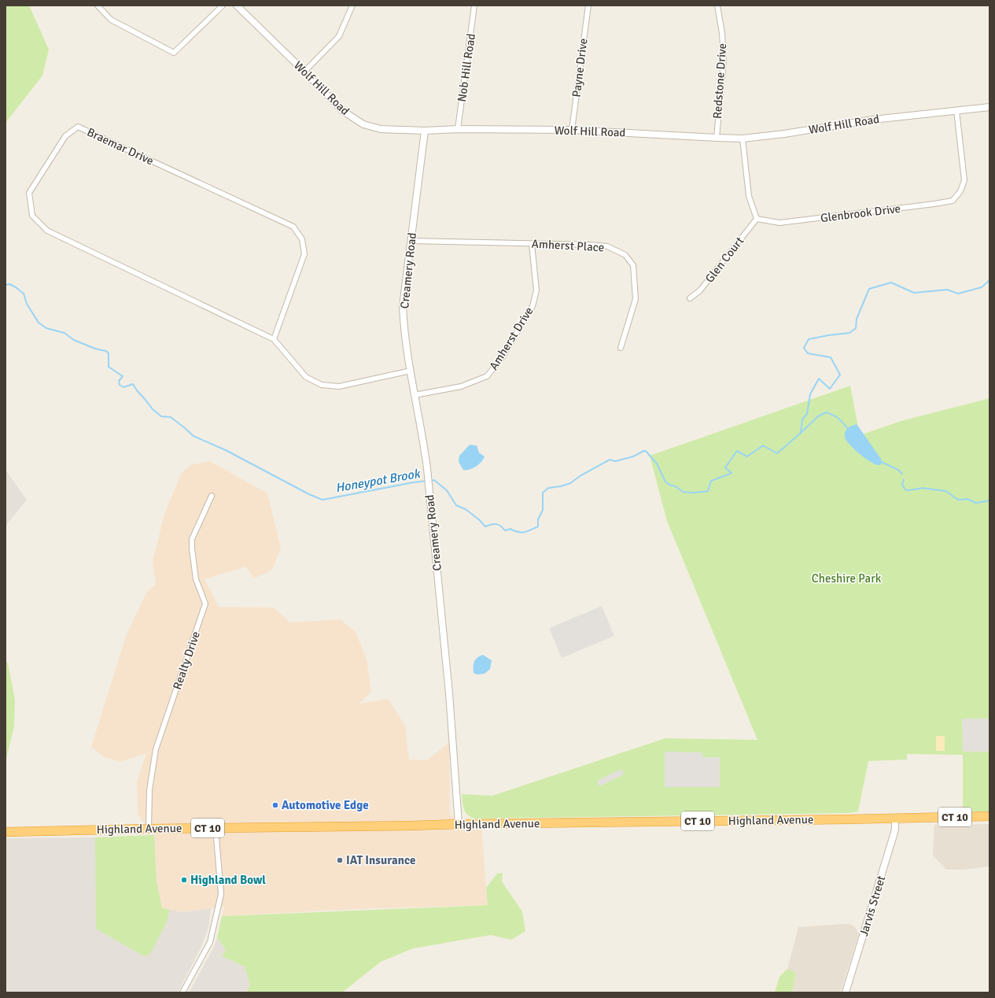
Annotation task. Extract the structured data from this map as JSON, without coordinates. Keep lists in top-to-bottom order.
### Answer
{
  "streets": {
    "highway": ["CT 10", "Highland Avenue"],
    "street": [
      "Nob Hill Road",
      "Payne Drive",
      "Redstone Drive",
      "Wolf Hill Road",
      "Braemar Drive",
      "Glenbrook Drive",
      "Amherst Place",
      "Glen Court",
      "Creamery Road",
      "Amherst Drive",
      "Realty Drive",
      "Jarvis Street"
    ]
  },
  "crossings": [
    ["Nob Hill Road", "Wolf Hill Road"],
    ["Payne Drive", "Wolf Hill Road"],
    ["Redstone Drive", "Wolf Hill Road"],
    ["Wolf Hill Road", "Glenbrook Drive"],
    ["Wolf Hill Road", "Creamery Road"],
    ["Braemar Drive", "Creamery Road"],
    ["Glenbrook Drive", "Glen Court"],
    ["Amherst Place", "Creamery Road"],
    ["Amherst Place", "Amherst Drive"],
    ["Creamery Road", "Amherst Drive"],
    ["Creamery Road", "Highland Avenue"],
    ["Realty Drive", "Highland Avenue"],
    ["Highland Avenue", "Jarvis Street"]
  ],
  "water": ["Honeypot Brook"],
  "parks": ["Cheshire Park"],
  "places": ["Automotive Edge", "IAT Insurance", "Highland Bowl"]
}
